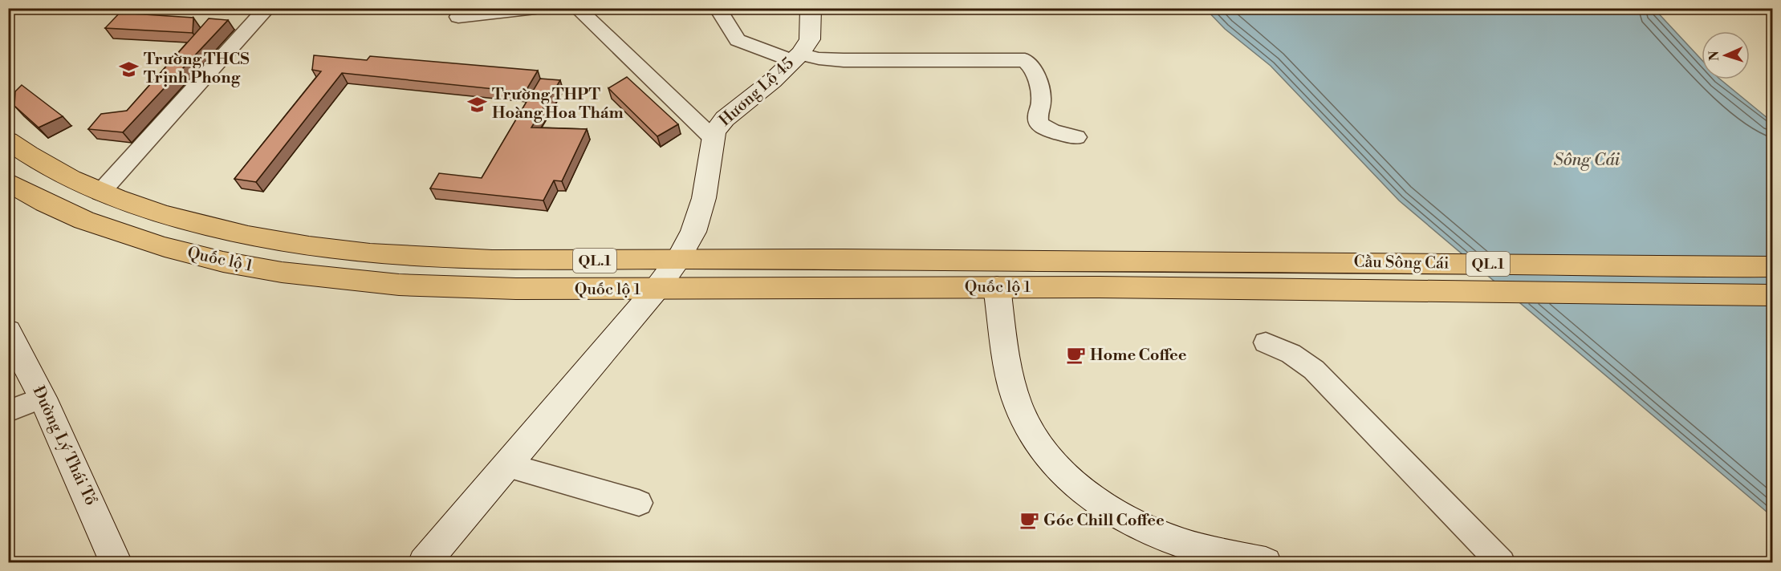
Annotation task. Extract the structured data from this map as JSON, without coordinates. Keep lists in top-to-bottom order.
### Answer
{
  "streets": {
    "highway": ["Quốc lộ 1", "QL.1", "Cầu Sông Cái"],
    "street": ["Hương Lộ 45", "Đường Lý Thái Tổ"]
  },
  "crossings": [
    ["Hương Lộ 45", "Quốc lộ 1"],
    ["Quốc lộ 1", "Cầu Sông Cái"]
  ],
  "water": ["Sông Cái"],
  "places": {
    "school or university": ["Trường THCS Trịnh Phong", "Trường THPT Hoàng Hoa Thám"],
    "cafe": ["Home Coffee", "Góc Chill Coffee"]
  },
  "north": "left"
}
